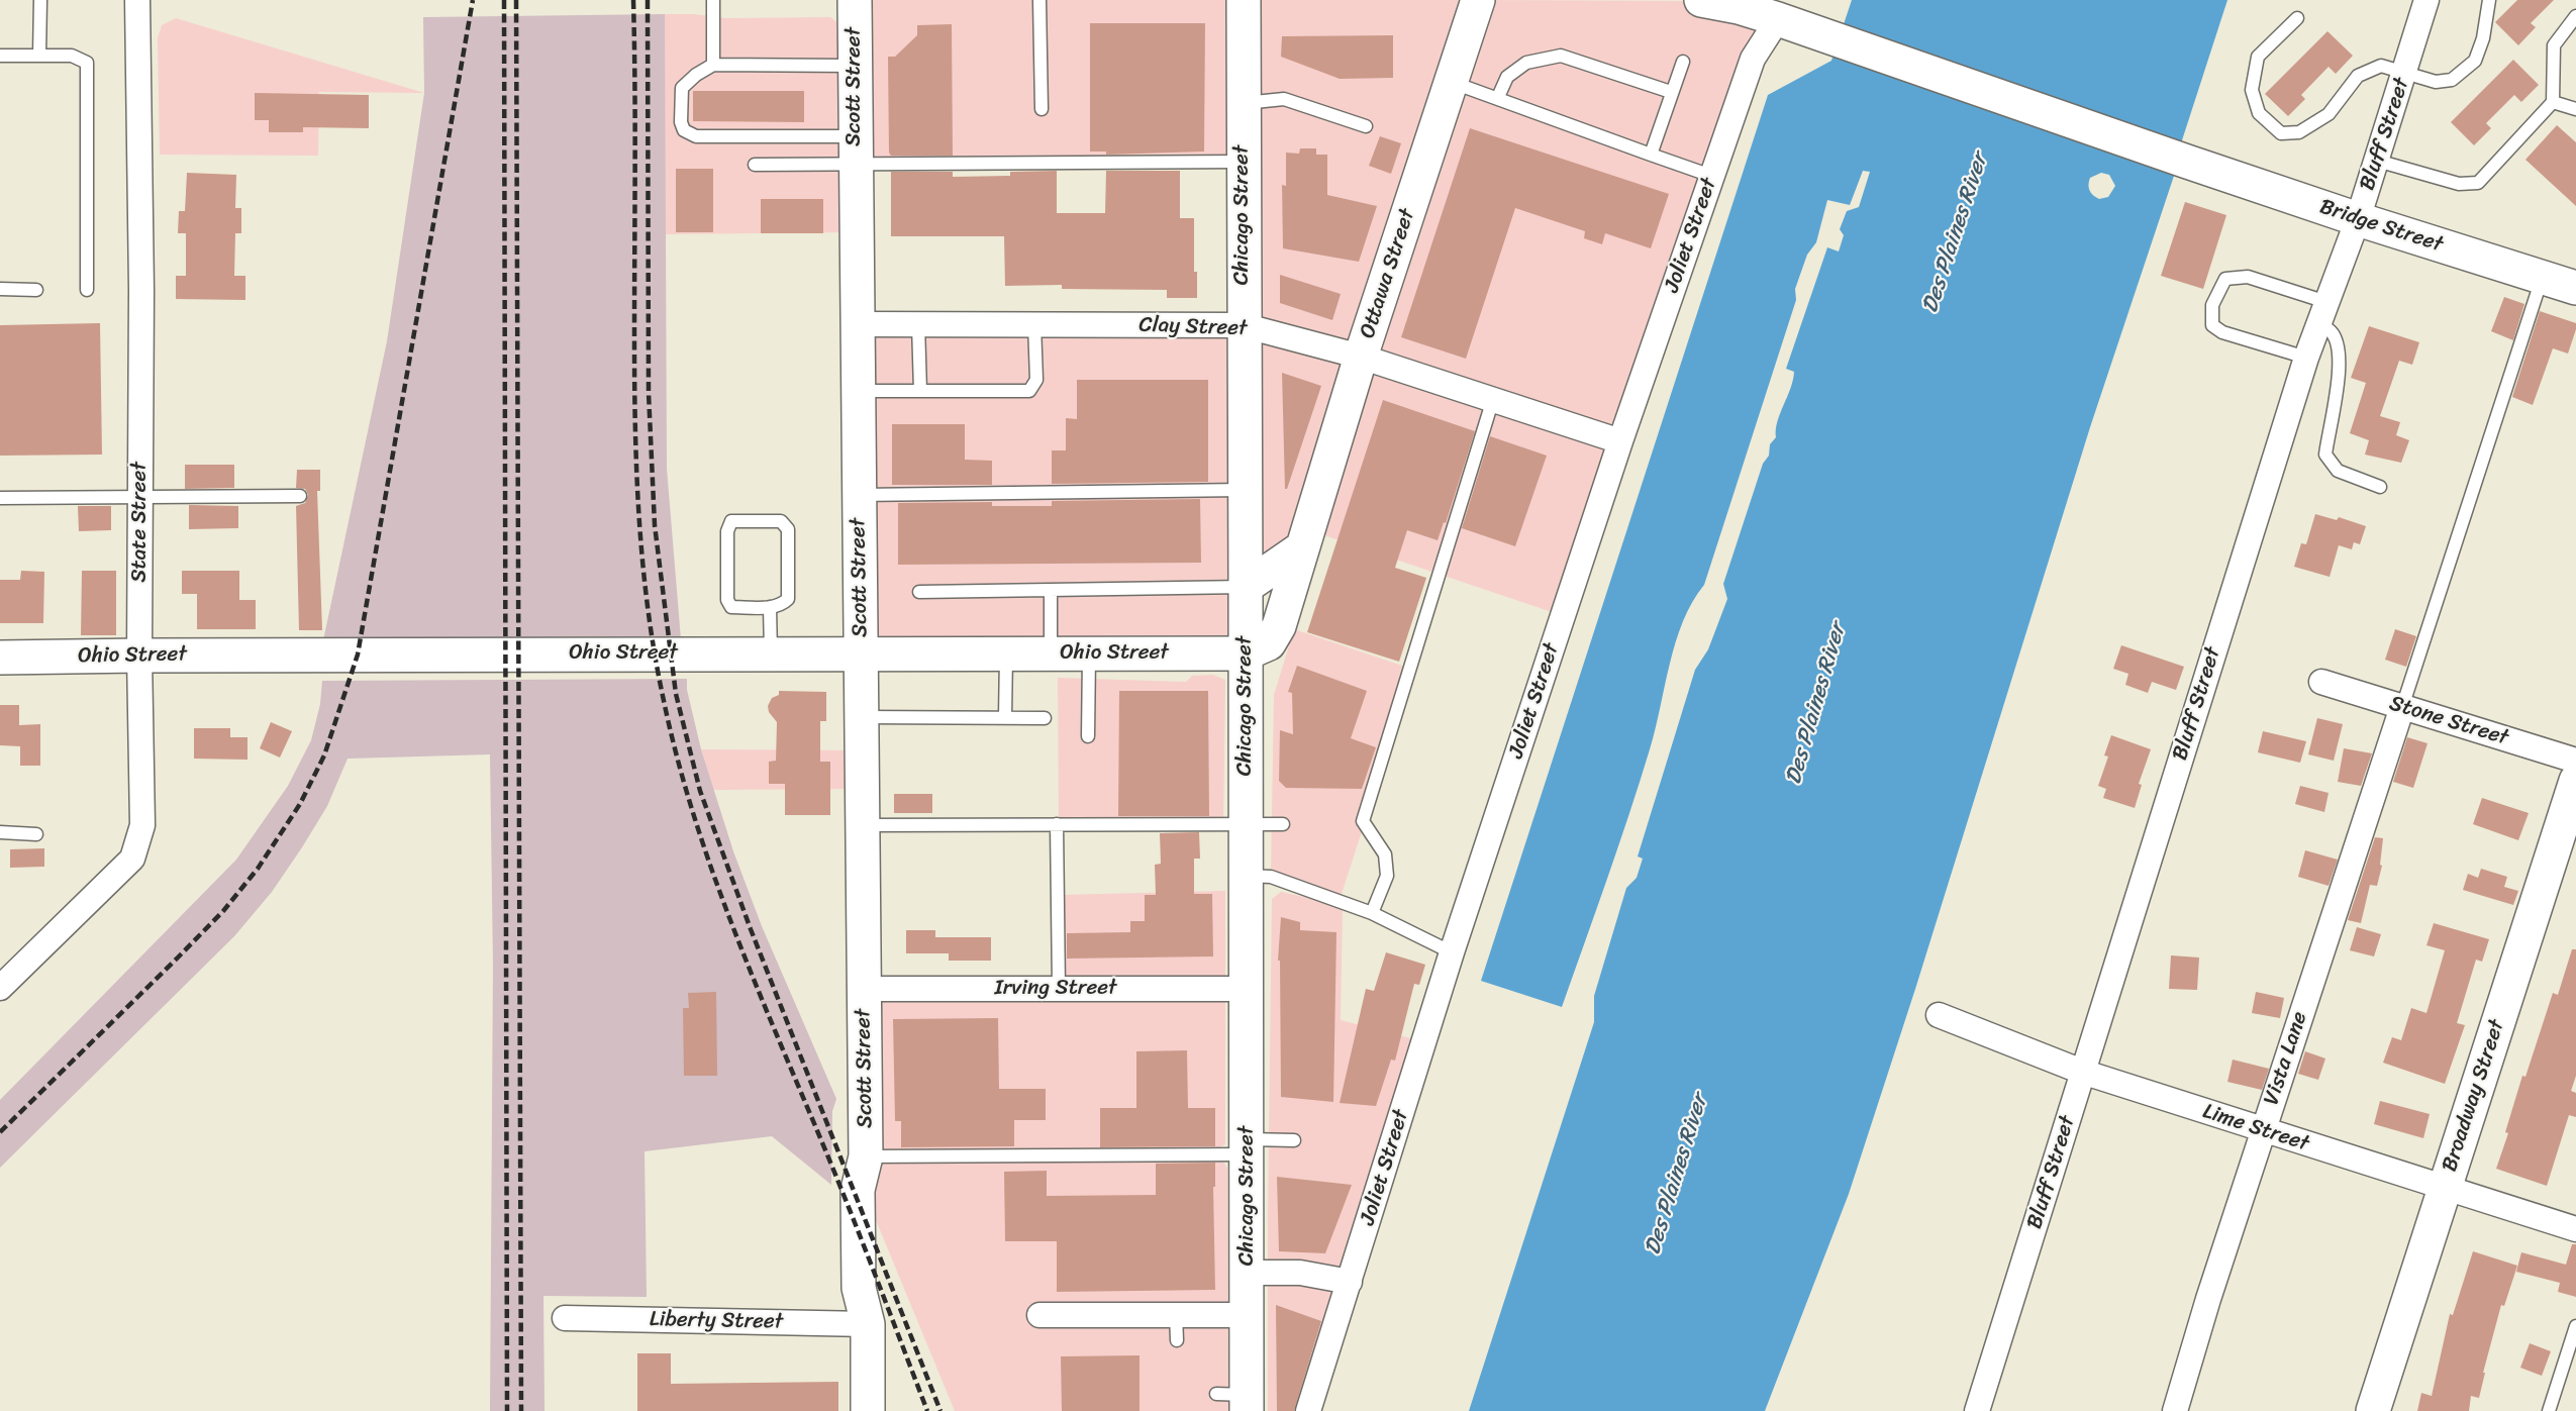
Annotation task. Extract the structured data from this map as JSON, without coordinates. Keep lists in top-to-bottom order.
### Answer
{
  "streets": {
    "street": [
      "Scott Street",
      "Bluff Street",
      "Chicago Street",
      "Bridge Street",
      "Joliet Street",
      "Ottawa Street",
      "Clay Street",
      "State Street",
      "Ohio Street",
      "Stone Street",
      "Irving Street",
      "Vista Lane",
      "Broadway Street",
      "Lime Street",
      "Liberty Street"
    ]
  },
  "crossings": [
    ["Scott Street", "Clay Street"],
    ["Scott Street", "Ohio Street"],
    ["Scott Street", "Irving Street"],
    ["Scott Street", "Liberty Street"],
    ["Bluff Street", "Bridge Street"],
    ["Bluff Street", "Lime Street"],
    ["Chicago Street", "Ottawa Street"],
    ["Chicago Street", "Clay Street"],
    ["Chicago Street", "Ohio Street"],
    ["Chicago Street", "Irving Street"],
    ["Bridge Street", "Joliet Street"],
    ["Joliet Street", "Clay Street"],
    ["Ottawa Street", "Clay Street"],
    ["Ottawa Street", "Ohio Street"],
    ["State Street", "Ohio Street"],
    ["Stone Street", "Vista Lane"],
    ["Vista Lane", "Lime Street"],
    ["Broadway Street", "Lime Street"]
  ],
  "water": ["Des Plaines River"]
}
